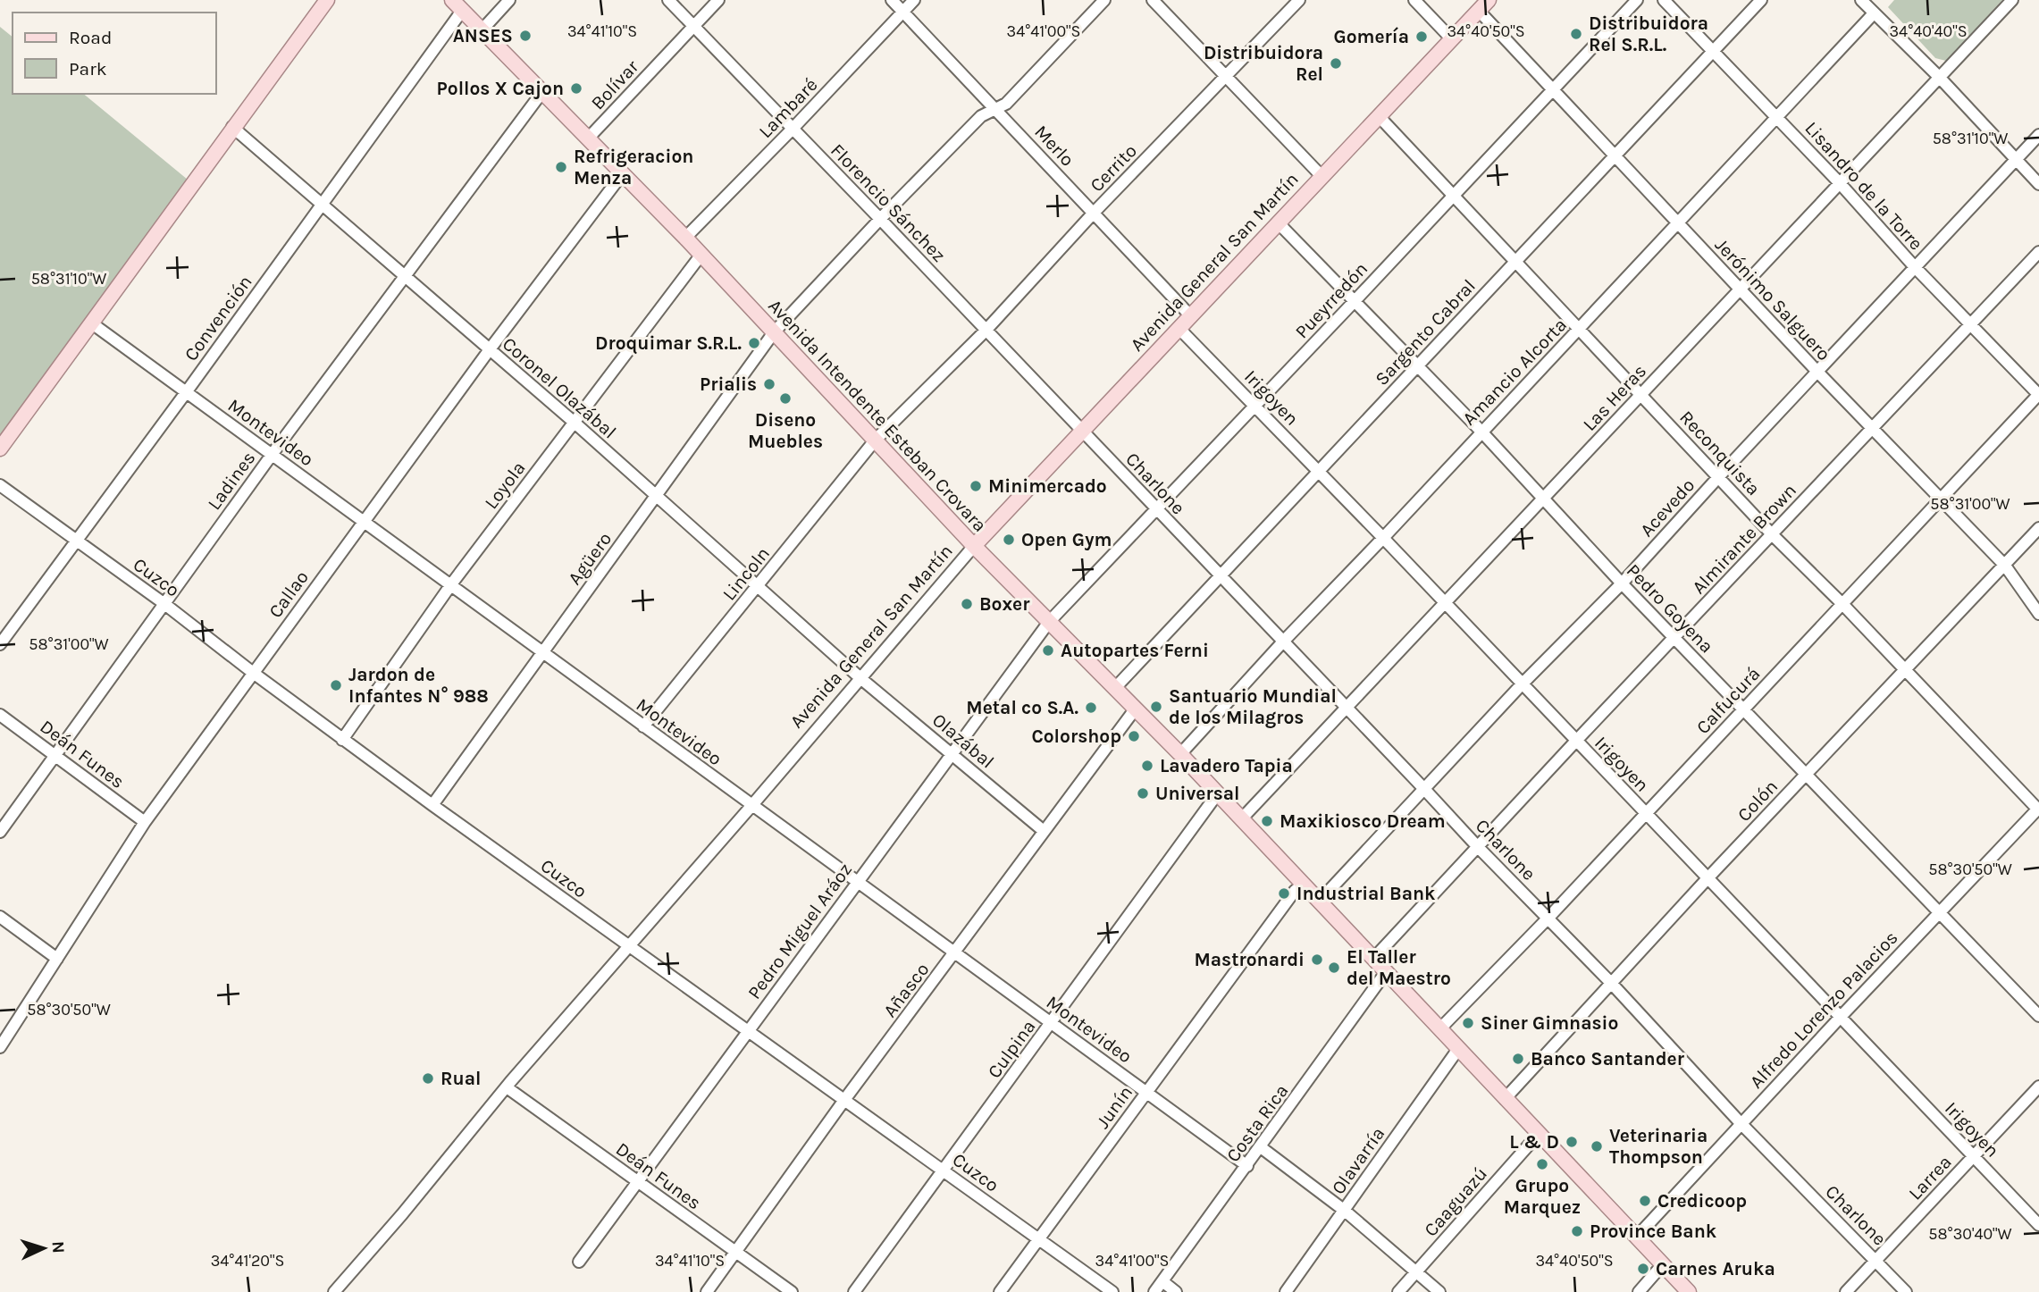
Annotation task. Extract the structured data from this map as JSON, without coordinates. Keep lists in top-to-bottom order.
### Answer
{
  "streets": {
    "main road": ["Avenida General San Martín", "Avenida Intendente Esteban Crovara"],
    "street": [
      "Bolívar",
      "Lambaré",
      "Merlo",
      "Cerrito",
      "Lisandro de la Torre",
      "Florencio Sánchez",
      "Jerónimo Salguero",
      "Pueyrredón",
      "Convención",
      "Sargento Cabral",
      "Amancio Alcorta",
      "Coronel Olazábal",
      "Irigoyen",
      "Las Heras",
      "Montevideo",
      "Reconquista",
      "Ladines",
      "Charlone",
      "Loyola",
      "Acevedo",
      "Almirante Brown",
      "Agüero",
      "Lincoln",
      "Cuzco",
      "Callao",
      "Pedro Goyena",
      "Calfucurá",
      "Olazábal",
      "Deán Funes",
      "Colón",
      "Pedro Miguel Aráoz",
      "Añasco",
      "Alfredo Lorenzo Palacios",
      "Culpina",
      "Junín",
      "Costa Rica",
      "Olavarría",
      "Larrea",
      "Caaguazú"
    ]
  },
  "crossings": [
    ["Bolívar", "Florencio Sánchez"],
    ["Bolívar", "Avenida Intendente Esteban Crovara"],
    ["Lambaré", "Merlo"],
    ["Lambaré", "Florencio Sánchez"],
    ["Lambaré", "Avenida Intendente Esteban Crovara"],
    ["Merlo", "Cerrito"],
    ["Merlo", "Avenida General San Martín"],
    ["Merlo", "Agüero"],
    ["Cerrito", "Florencio Sánchez"],
    ["Cerrito", "Avenida Intendente Esteban Crovara"],
    ["Cerrito", "Lincoln"],
    ["Lisandro de la Torre", "Sargento Cabral"],
    ["Lisandro de la Torre", "Amancio Alcorta"],
    ["Lisandro de la Torre", "Las Heras"],
    ["Lisandro de la Torre", "Acevedo"],
    ["Lisandro de la Torre", "Almirante Brown"],
    ["Lisandro de la Torre", "Calfucurá"],
    ["Florencio Sánchez", "Avenida General San Martín"],
    ["Florencio Sánchez", "Charlone"],
    ["Florencio Sánchez", "Agüero"],
    ["Avenida General San Martín", "Jerónimo Salguero"],
    ["Avenida General San Martín", "Coronel Olazábal"],
    ["Avenida General San Martín", "Irigoyen"],
    ["Avenida General San Martín", "Avenida Intendente Esteban Crovara"],
    ["Avenida General San Martín", "Montevideo"],
    ["Avenida General San Martín", "Reconquista"],
    ["Avenida General San Martín", "Charlone"],
    ["Avenida General San Martín", "Cuzco"],
    ["Avenida General San Martín", "Pedro Goyena"],
    ["Avenida General San Martín", "Olazábal"],
    ["Avenida General San Martín", "Deán Funes"],
    ["Jerónimo Salguero", "Pueyrredón"],
    ["Jerónimo Salguero", "Sargento Cabral"],
    ["Jerónimo Salguero", "Amancio Alcorta"],
    ["Jerónimo Salguero", "Las Heras"],
    ["Jerónimo Salguero", "Acevedo"],
    ["Jerónimo Salguero", "Almirante Brown"],
    ["Jerónimo Salguero", "Calfucurá"],
    ["Jerónimo Salguero", "Colón"],
    ["Pueyrredón", "Irigoyen"],
    ["Pueyrredón", "Avenida Intendente Esteban Crovara"],
    ["Pueyrredón", "Reconquista"],
    ["Pueyrredón", "Charlone"],
    ["Pueyrredón", "Pedro Goyena"],
    ["Pueyrredón", "Pedro Miguel Aráoz"],
    ["Convención", "Coronel Olazábal"],
    ["Convención", "Avenida Intendente Esteban Crovara"],
    ["Convención", "Montevideo"],
    ["Convención", "Cuzco"],
    ["Sargento Cabral", "Irigoyen"],
    ["Sargento Cabral", "Avenida Intendente Esteban Crovara"],
    ["Sargento Cabral", "Reconquista"],
    ["Sargento Cabral", "Charlone"],
    ["Sargento Cabral", "Pedro Goyena"],
    ["Amancio Alcorta", "Irigoyen"],
    ["Amancio Alcorta", "Avenida Intendente Esteban Crovara"],
    ["Amancio Alcorta", "Reconquista"],
    ["Amancio Alcorta", "Charlone"],
    ["Amancio Alcorta", "Pedro Goyena"],
    ["Coronel Olazábal", "Ladines"],
    ["Coronel Olazábal", "Loyola"],
    ["Coronel Olazábal", "Agüero"],
    ["Coronel Olazábal", "Lincoln"],
    ["Coronel Olazábal", "Callao"],
    ["Coronel Olazábal", "Olazábal"],
    ["Irigoyen", "Las Heras"],
    ["Irigoyen", "Acevedo"],
    ["Irigoyen", "Almirante Brown"],
    ["Irigoyen", "Calfucurá"],
    ["Irigoyen", "Colón"],
    ["Irigoyen", "Alfredo Lorenzo Palacios"],
    ["Irigoyen", "Larrea"],
    ["Las Heras", "Avenida Intendente Esteban Crovara"],
    ["Las Heras", "Reconquista"],
    ["Las Heras", "Charlone"],
    ["Las Heras", "Pedro Goyena"],
    ["Avenida Intendente Esteban Crovara", "Ladines"],
    ["Avenida Intendente Esteban Crovara", "Loyola"],
    ["Avenida Intendente Esteban Crovara", "Acevedo"],
    ["Avenida Intendente Esteban Crovara", "Almirante Brown"],
    ["Avenida Intendente Esteban Crovara", "Agüero"],
    ["Avenida Intendente Esteban Crovara", "Lincoln"],
    ["Avenida Intendente Esteban Crovara", "Callao"],
    ["Avenida Intendente Esteban Crovara", "Calfucurá"],
    ["Avenida Intendente Esteban Crovara", "Colón"],
    ["Avenida Intendente Esteban Crovara", "Pedro Miguel Aráoz"],
    ["Avenida Intendente Esteban Crovara", "Añasco"],
    ["Avenida Intendente Esteban Crovara", "Alfredo Lorenzo Palacios"],
    ["Avenida Intendente Esteban Crovara", "Culpina"],
    ["Avenida Intendente Esteban Crovara", "Junín"],
    ["Avenida Intendente Esteban Crovara", "Costa Rica"],
    ["Avenida Intendente Esteban Crovara", "Olavarría"],
    ["Avenida Intendente Esteban Crovara", "Caaguazú"],
    ["Montevideo", "Ladines"],
    ["Montevideo", "Loyola"],
    ["Montevideo", "Agüero"],
    ["Montevideo", "Lincoln"],
    ["Montevideo", "Callao"],
    ["Montevideo", "Pedro Miguel Aráoz"],
    ["Montevideo", "Añasco"],
    ["Montevideo", "Culpina"],
    ["Montevideo", "Junín"],
    ["Montevideo", "Costa Rica"],
    ["Reconquista", "Acevedo"],
    ["Reconquista", "Almirante Brown"],
    ["Reconquista", "Calfucurá"],
    ["Reconquista", "Colón"],
    ["Reconquista", "Alfredo Lorenzo Palacios"],
    ["Ladines", "Cuzco"],
    ["Ladines", "Deán Funes"],
    ["Charlone", "Acevedo"],
    ["Charlone", "Almirante Brown"],
    ["Charlone", "Calfucurá"],
    ["Charlone", "Colón"],
    ["Charlone", "Alfredo Lorenzo Palacios"],
    ["Charlone", "Larrea"],
    ["Loyola", "Cuzco"],
    ["Acevedo", "Pedro Goyena"],
    ["Almirante Brown", "Pedro Goyena"],
    ["Agüero", "Cuzco"],
    ["Cuzco", "Callao"],
    ["Cuzco", "Pedro Miguel Aráoz"],
    ["Cuzco", "Añasco"],
    ["Cuzco", "Culpina"],
    ["Cuzco", "Junín"],
    ["Callao", "Deán Funes"],
    ["Pedro Goyena", "Calfucurá"],
    ["Pedro Goyena", "Colón"],
    ["Pedro Goyena", "Alfredo Lorenzo Palacios"],
    ["Olazábal", "Pedro Miguel Aráoz"],
    ["Olazábal", "Añasco"],
    ["Deán Funes", "Pedro Miguel Aráoz"],
    ["Deán Funes", "Añasco"]
  ],
  "places": [
    "Distribuidora Rel S.R.L.",
    "ANSES",
    "Gomería",
    "Distribuidora Rel",
    "Pollos X Cajon",
    "Refrigeracion Menza",
    "Droquimar S.R.L.",
    "Prialis",
    "Diseno Muebles",
    "Minimercado",
    "Open Gym",
    "Boxer",
    "Autopartes Ferni",
    "Jardon de Infantes N° 988",
    "Santuario Mundial de los Milagros",
    "Metal co S.A.",
    "Colorshop",
    "Lavadero Tapia",
    "Universal",
    "Maxikiosco Dream",
    "Industrial Bank",
    "Mastronardi",
    "El Taller del Maestro",
    "Siner Gimnasio",
    "Banco Santander",
    "Rual",
    "L & D",
    "Veterinaria Thompson",
    "Grupo Marquez",
    "Credicoop",
    "Province Bank",
    "Carnes Aruka"
  ],
  "legend": ["Road", "Park"],
  "north": "right",
  "coordinates": [
    "34°41'10\"S",
    "34°41'00\"S",
    "34°40'50\"S",
    "34°40'40\"S",
    "58°31'10\"W",
    "58°31'00\"W",
    "58°30'50\"W",
    "58°30'40\"W",
    "34°41'20\"S"
  ]
}
